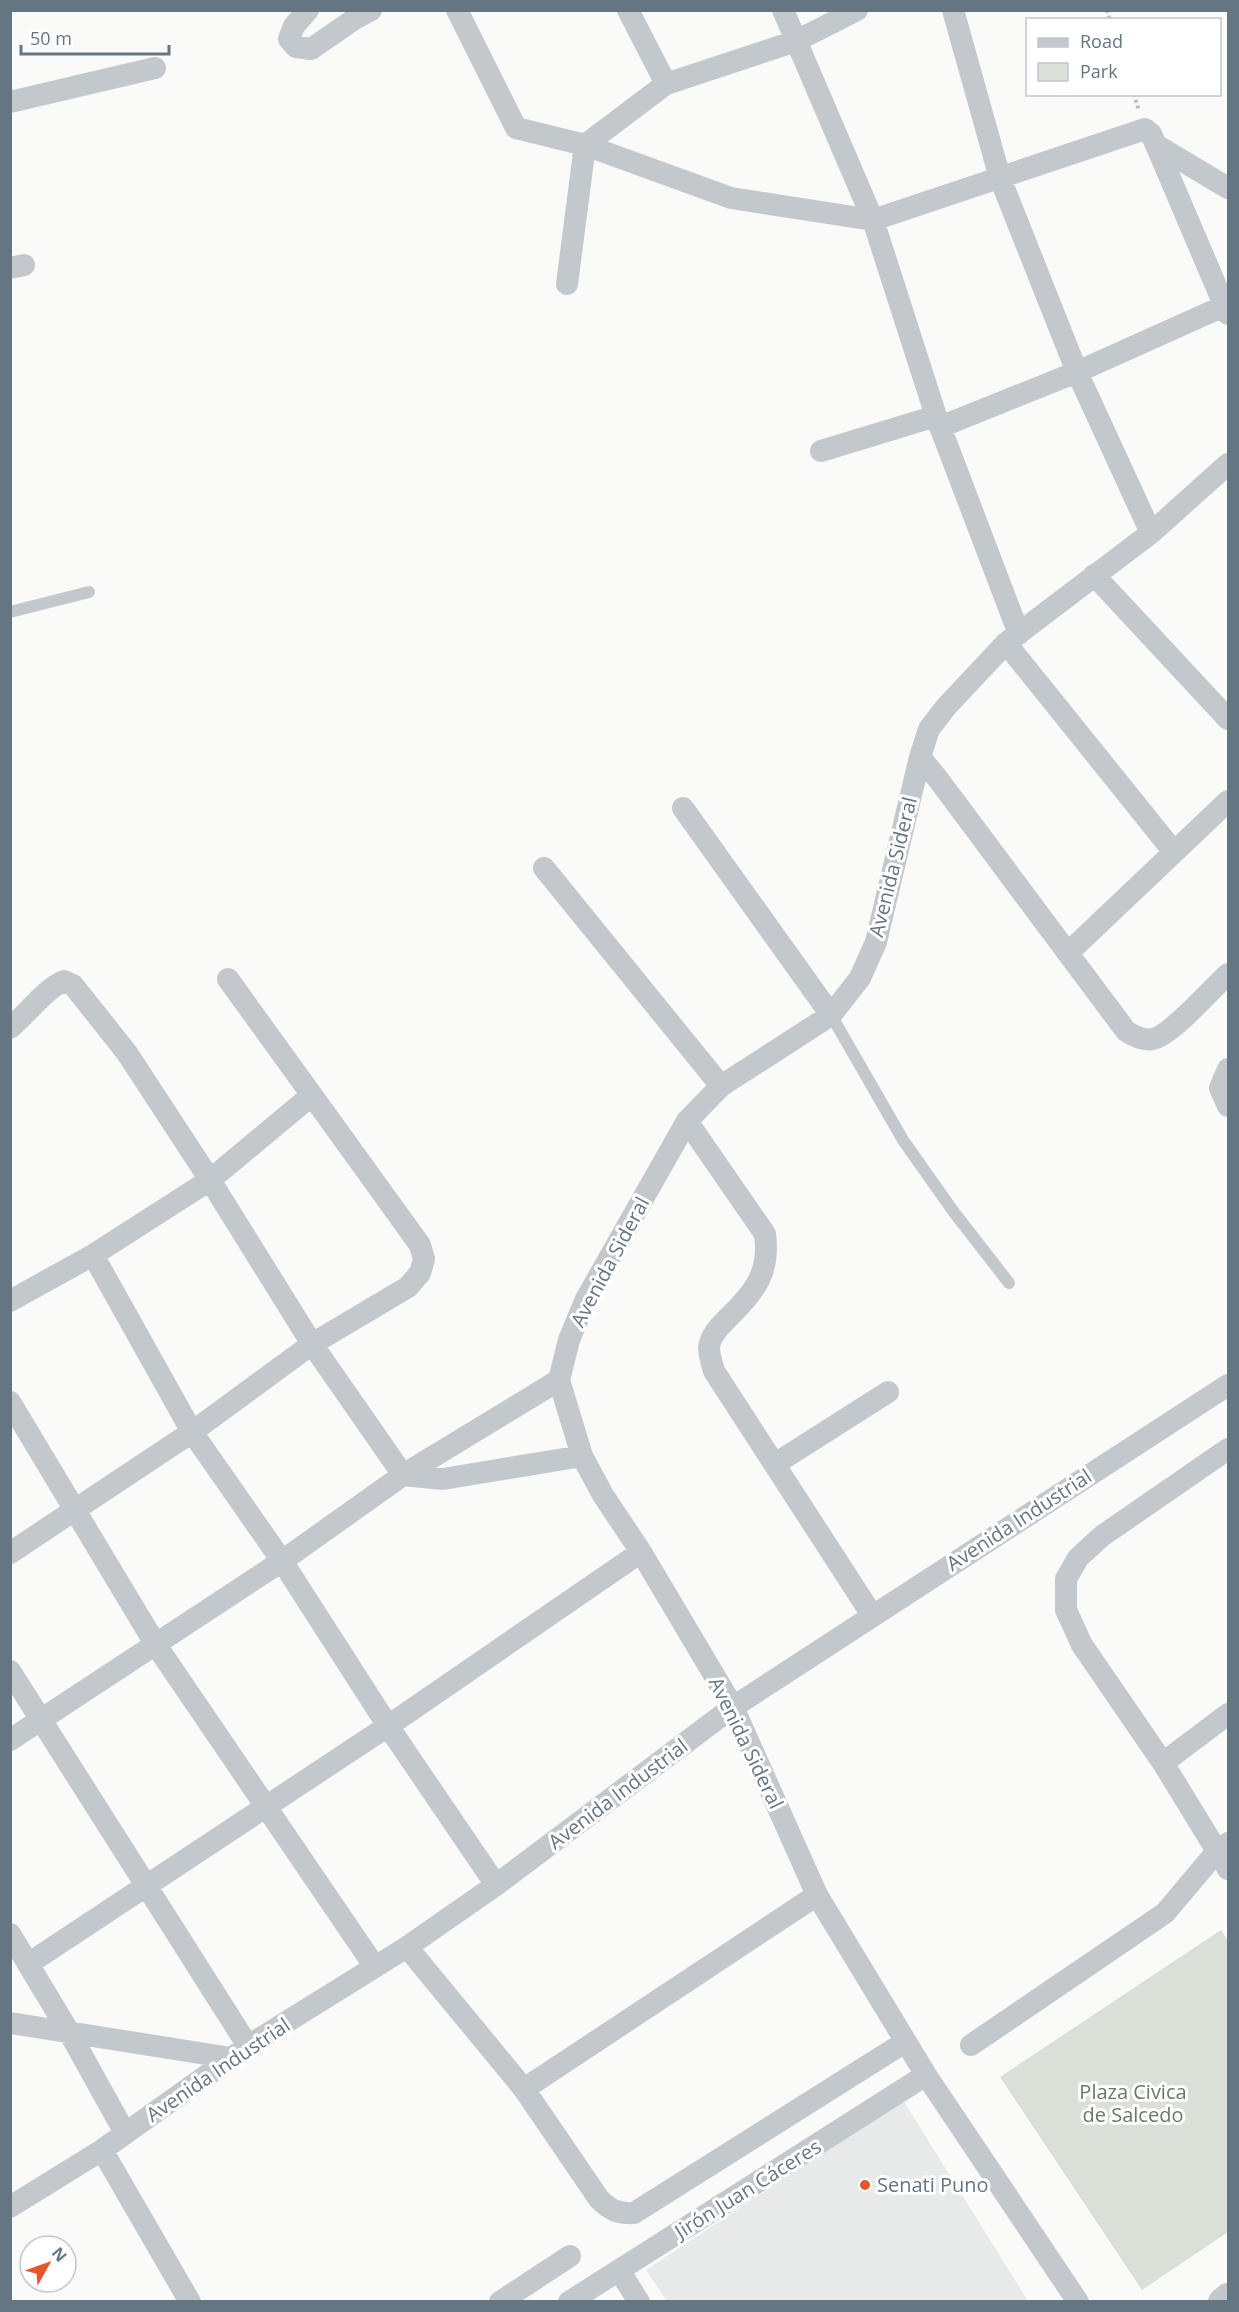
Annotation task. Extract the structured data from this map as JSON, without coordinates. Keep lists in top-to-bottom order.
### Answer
{
  "streets": {
    "street": ["Avenida Sideral", "Avenida Industrial", "Jirón Juan Cáceres"]
  },
  "crossings": [
    ["Avenida Sideral", "Avenida Industrial"],
    ["Avenida Sideral", "Jirón Juan Cáceres"]
  ],
  "parks": ["Plaza Civica de Salcedo"],
  "places": ["Senati Puno"],
  "legend": ["Road", "Park"],
  "scale_bar": "50 m",
  "north": "top right"
}
